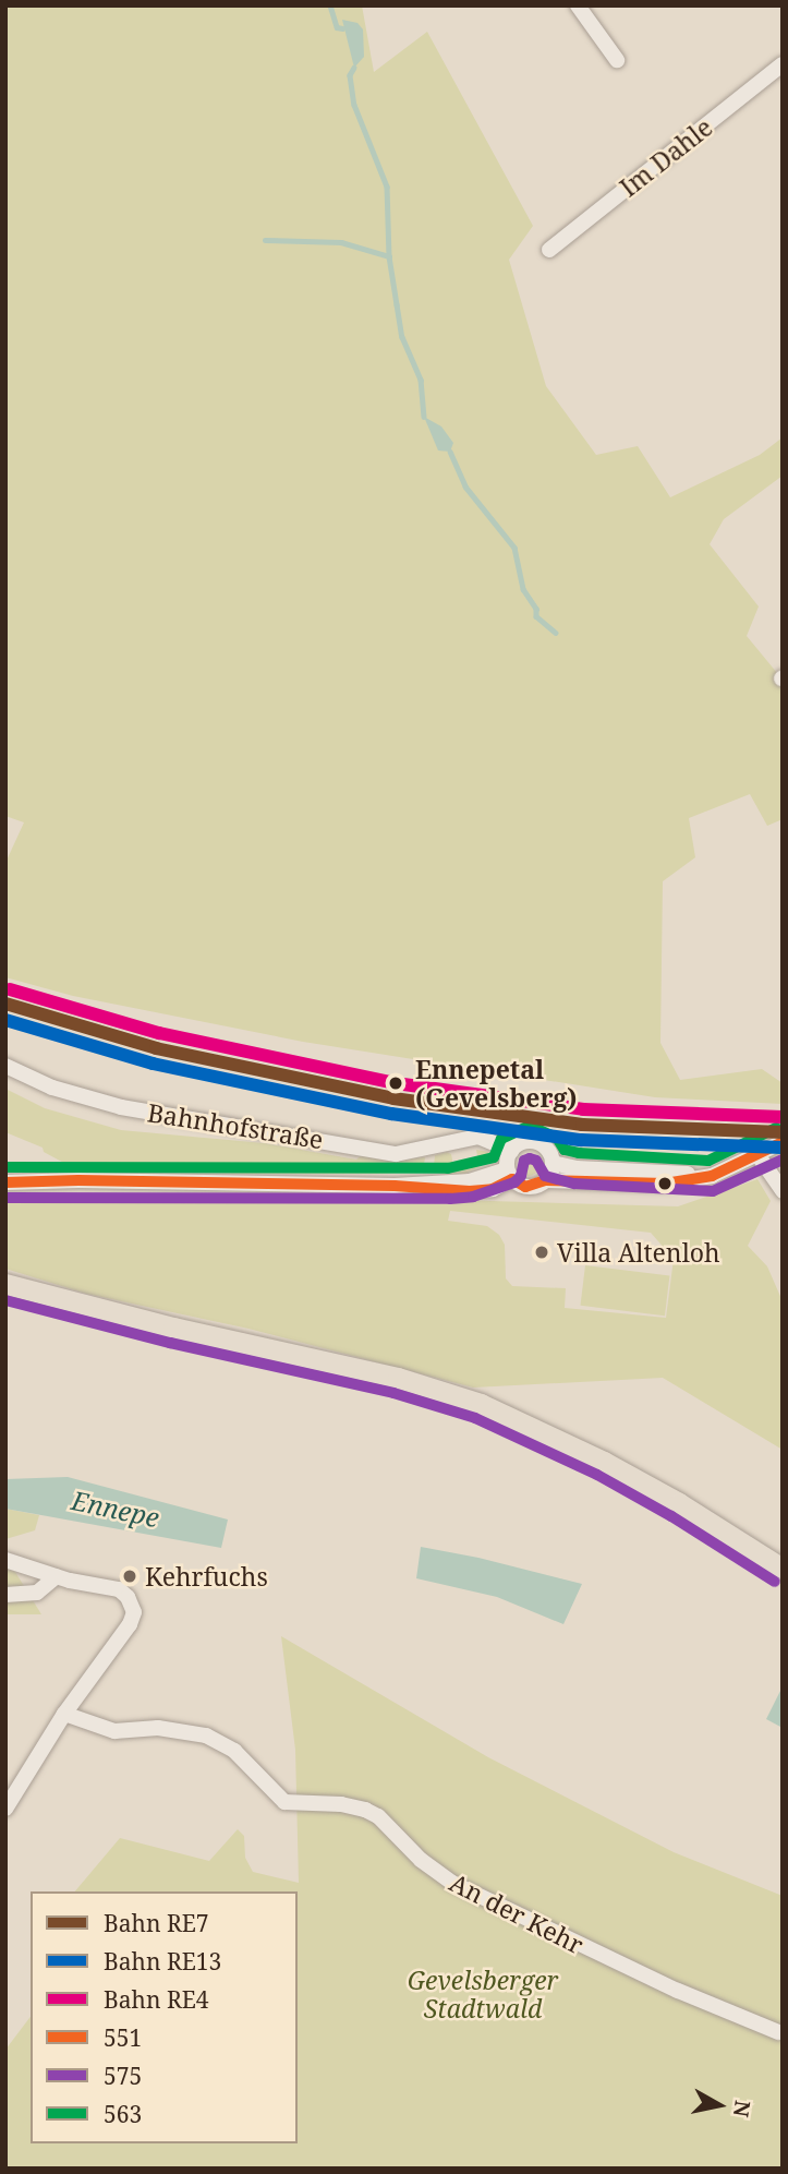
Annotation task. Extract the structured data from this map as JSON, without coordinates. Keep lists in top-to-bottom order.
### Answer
{
  "streets": {
    "street": ["Im Dahle", "Bahnhofstraße", "An der Kehr"]
  },
  "water": ["Ennepe"],
  "parks": ["Gevelsberger Stadtwald"],
  "places": ["Ennepetal (Gevelsberg)", "Villa Altenloh", "Kehrfuchs"],
  "lines": [
    "rail line RE4",
    "rail line RE7",
    "rail line RE13",
    "transit line 563",
    "transit line 551",
    "transit line 575"
  ],
  "legend": [
    "Bahn RE7",
    "Bahn RE13",
    "Bahn RE4",
    "551",
    "575",
    "563"
  ],
  "north": "right"
}
